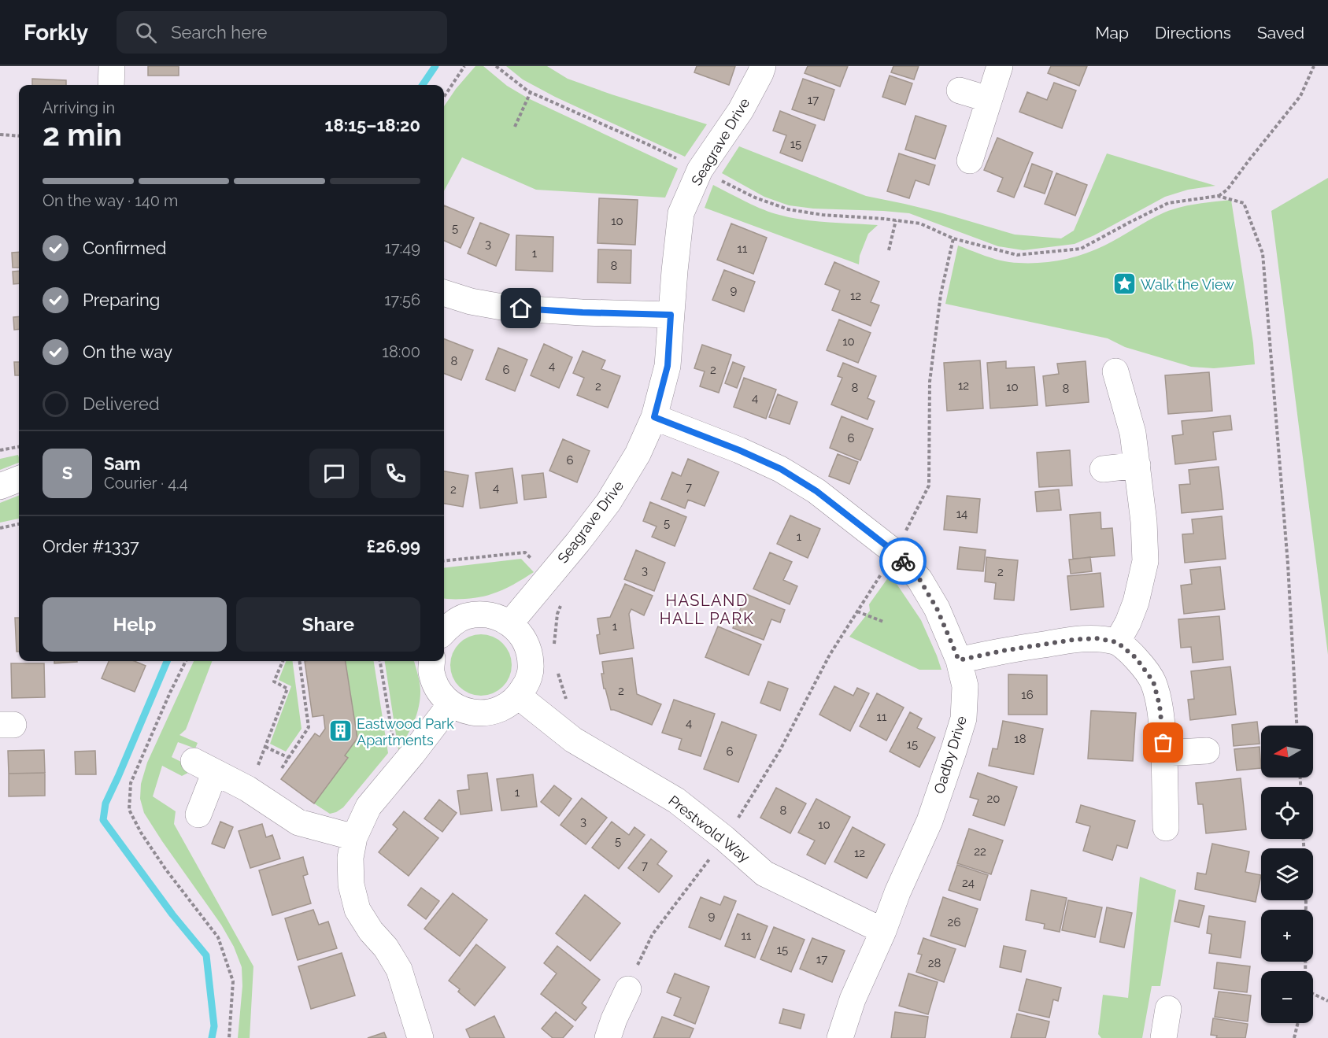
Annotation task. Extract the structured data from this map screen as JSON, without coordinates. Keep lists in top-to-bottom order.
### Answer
{
  "streets": {
    "street": ["Seagrave Drive", "Oadby Drive", "Prestwold Way"]
  },
  "crossings": [
    ["Seagrave Drive", "Oadby Drive"],
    ["Oadby Drive", "Prestwold Way"]
  ],
  "districts": ["HASLAND HALL PARK"],
  "places": {
    "place": ["Walk the View"],
    "building": ["Eastwood Park Apartments"]
  },
  "house_numbers": [
    "17",
    "15",
    "10",
    "5",
    "3",
    "11",
    "1",
    "8",
    "9",
    "12",
    "10",
    "8",
    "4",
    "6",
    "2",
    "12",
    "2",
    "10",
    "8",
    "8",
    "4",
    "6",
    "6",
    "7",
    "4",
    "2",
    "14",
    "5",
    "1",
    "3",
    "2",
    "1",
    "2",
    "16",
    "11",
    "4",
    "18",
    "15",
    "6",
    "1",
    "20",
    "8",
    "3",
    "10",
    "5",
    "22",
    "12",
    "7",
    "24",
    "9",
    "26",
    "11",
    "15",
    "17",
    "28"
  ],
  "north": "left",
  "page": {
    "header": "Forkly",
    "search": "Search here",
    "nav": ["Map", "Directions", "Saved"],
    "heading": ["2 min", "Arriving in", "18:15–18:20"],
    "panel": [
      "Sam",
      "Courier · 4.4",
      "Order #1337",
      "£26.99"
    ],
    "bar": "On the way · 140 m",
    "list": [
      ["Confirmed", "17:49"],
      ["Preparing", "17:56"],
      ["On the way", "18:00"],
      "Delivered"
    ],
    "round": "S",
    "buttons": ["Help", "Share"],
    "map_buttons": ["+", "−"]
  }
}
